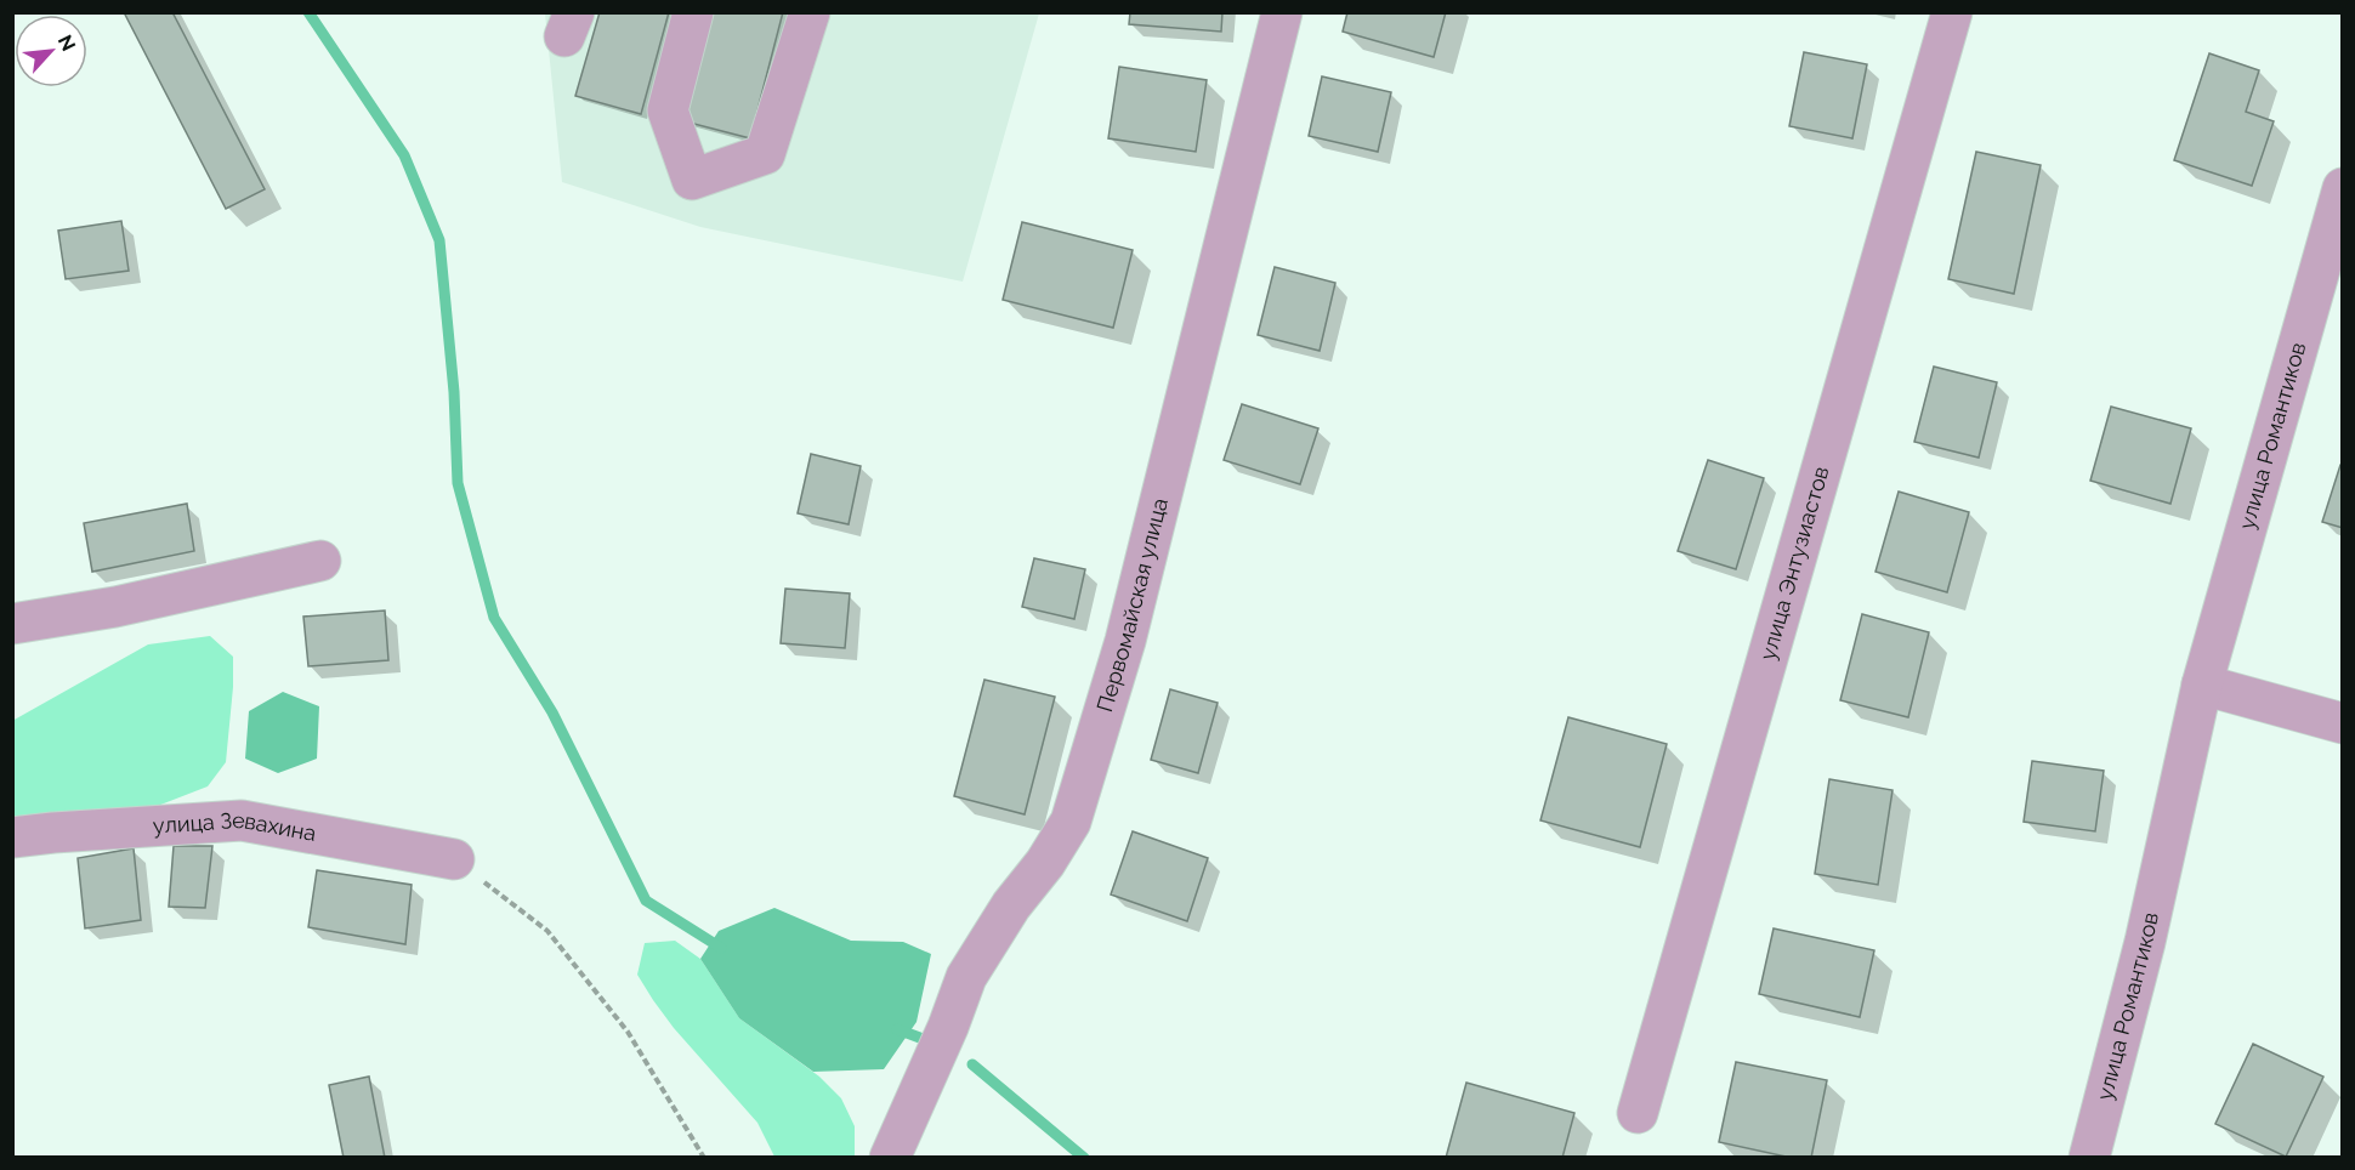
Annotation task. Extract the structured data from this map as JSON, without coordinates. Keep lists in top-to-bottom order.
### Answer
{
  "streets": {
    "street": [
      "улица Романтиков",
      "улица Энтузиастов",
      "Первомайская улица",
      "улица Зевахина"
    ]
  },
  "north": "top right"
}
